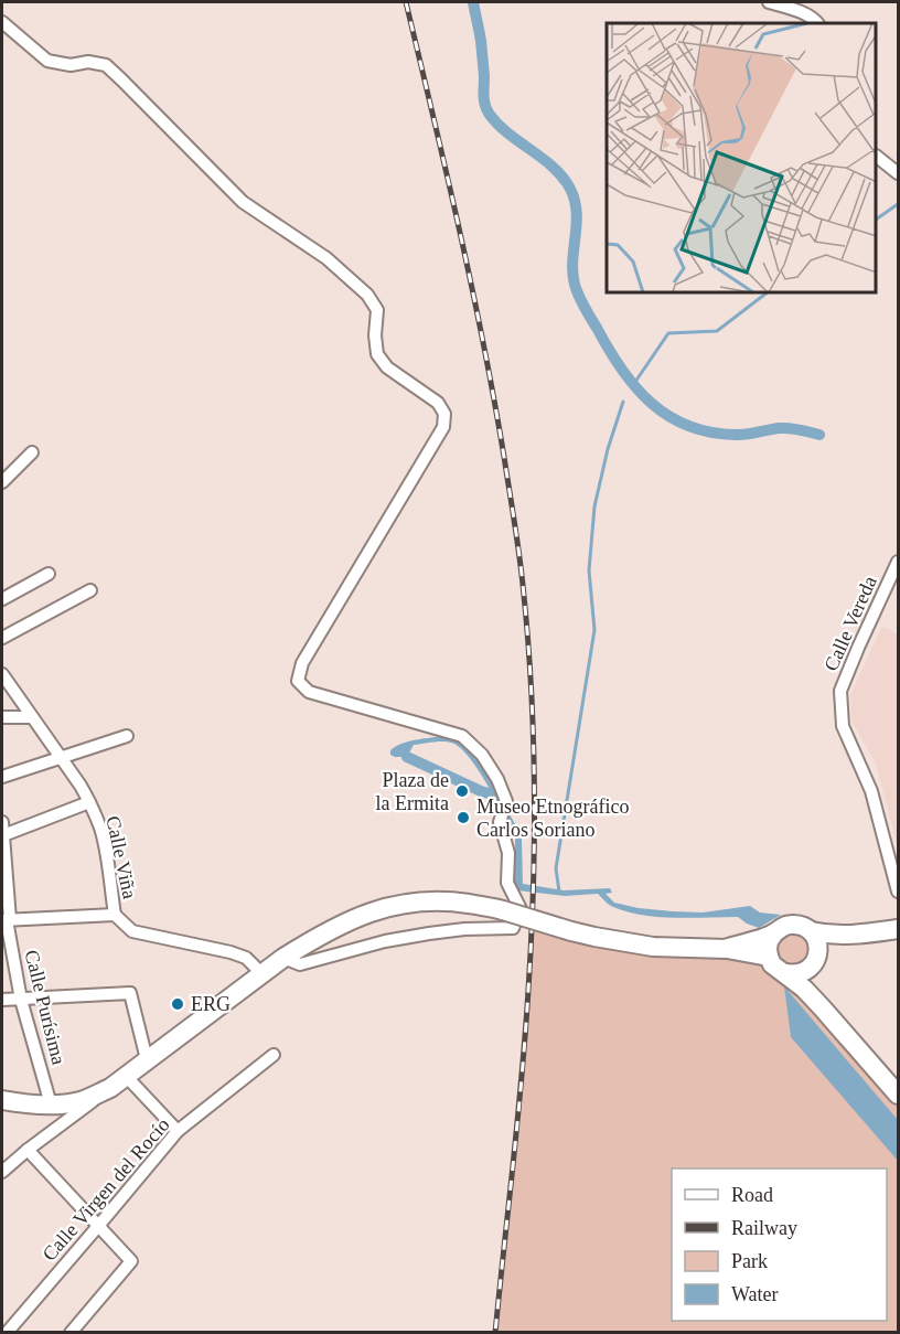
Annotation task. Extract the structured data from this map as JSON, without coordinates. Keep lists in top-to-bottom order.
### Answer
{
  "streets": {
    "street": [
      "Calle Vereda",
      "Calle Viña",
      "Calle Purísima",
      "Calle Virgen del Rocío"
    ]
  },
  "places": ["Plaza de la Ermita", "Museo Etnográfico Carlos Soriano", "ERG"],
  "legend": [
    "Road",
    "Railway",
    "Park",
    "Water"
  ]
}
